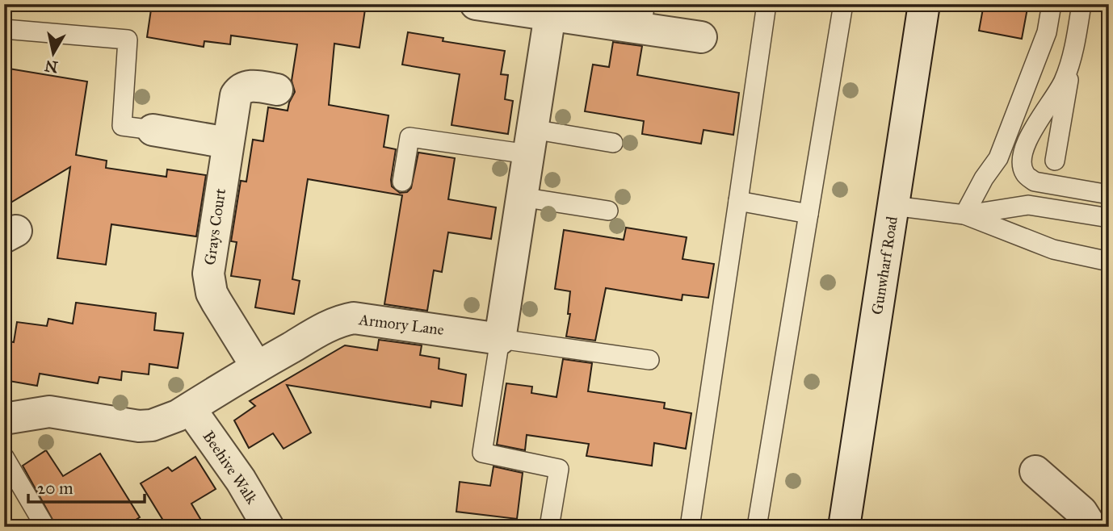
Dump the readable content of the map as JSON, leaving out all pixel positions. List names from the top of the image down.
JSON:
{
  "streets": {
    "street": [
      "Grays Court",
      "Gunwharf Road",
      "Armory Lane",
      "Beehive Walk"
    ]
  },
  "crossings": [
    ["Grays Court", "Armory Lane"],
    ["Armory Lane", "Beehive Walk"]
  ],
  "scale_bar": "20 m",
  "north": "bottom"
}
